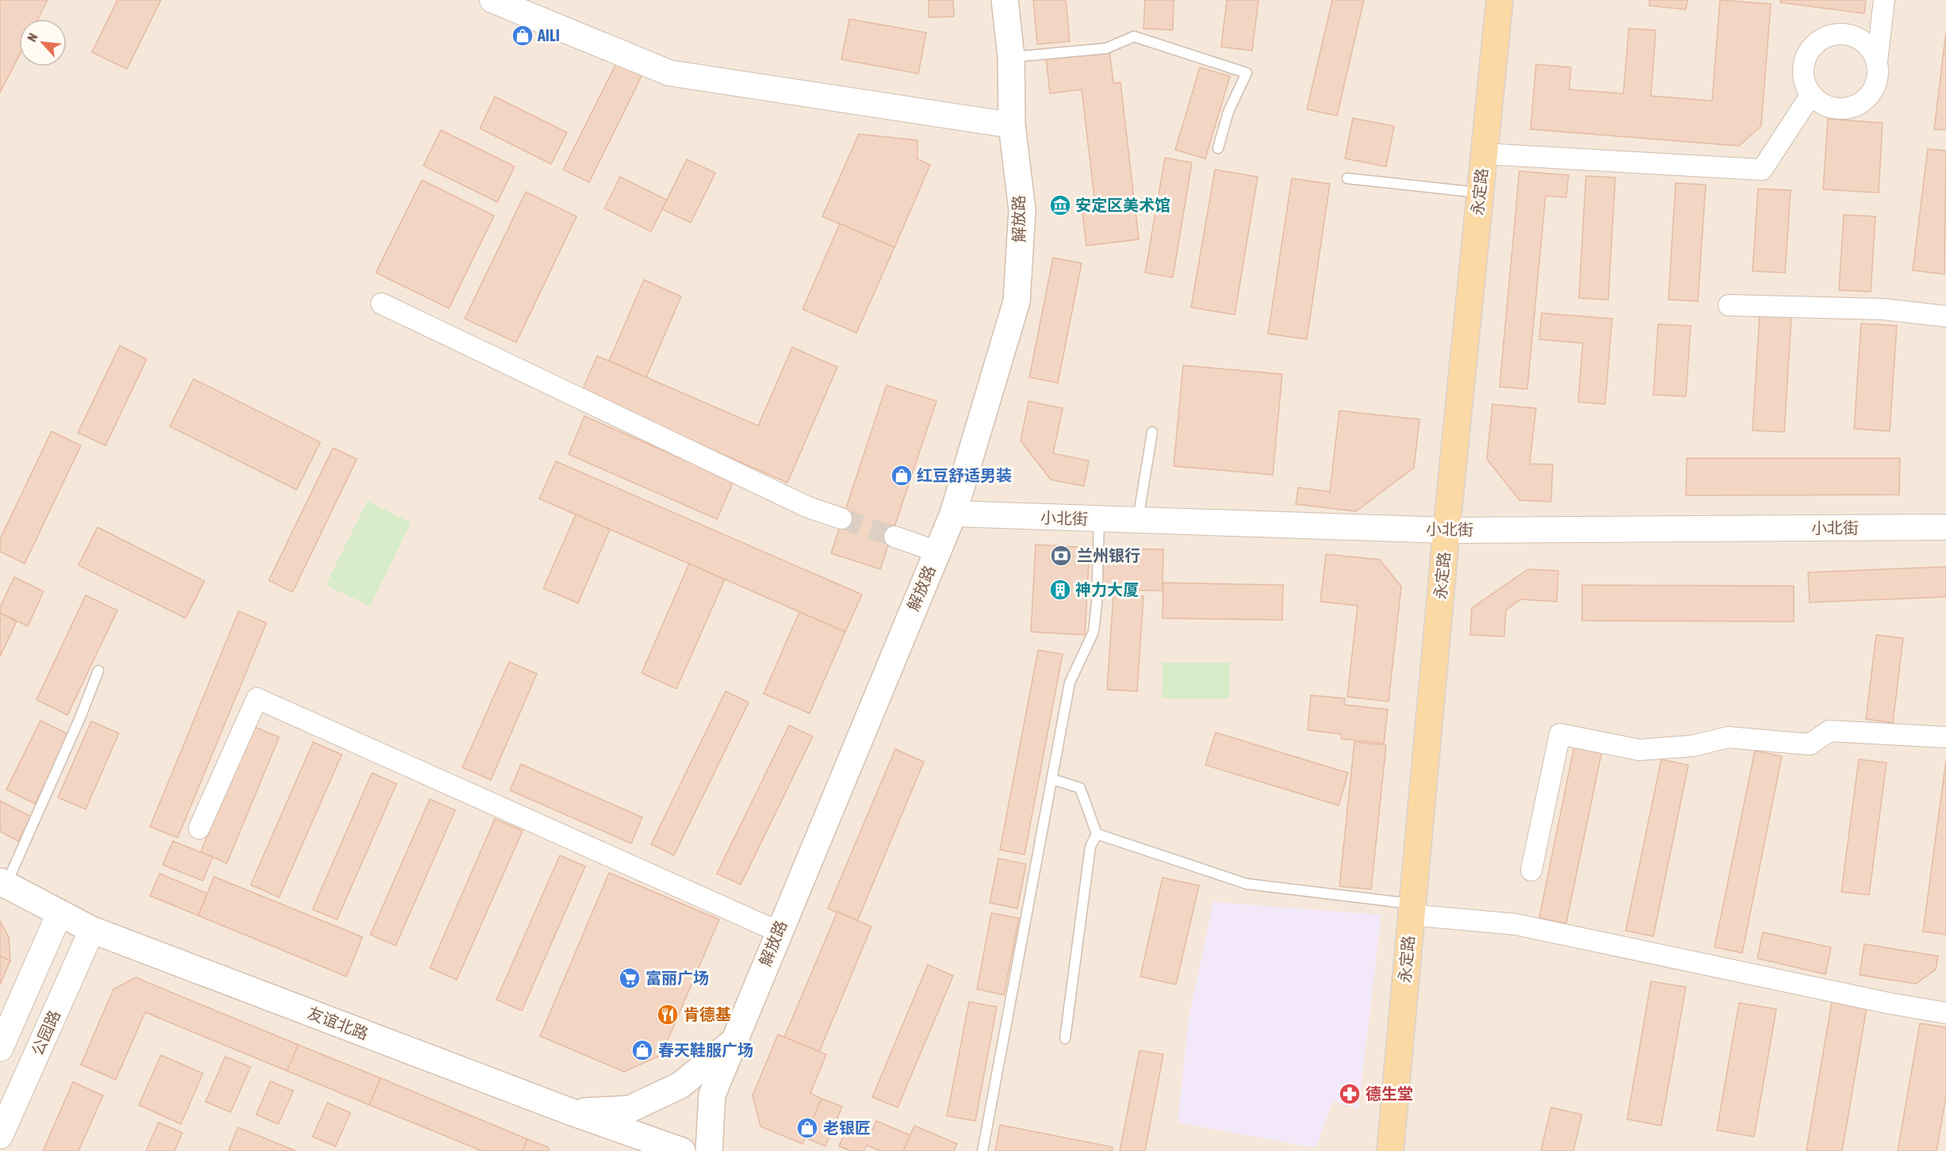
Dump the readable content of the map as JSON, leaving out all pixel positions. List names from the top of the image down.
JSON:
{
  "streets": {
    "main road": ["永定路", "解放路", "友谊北路"],
    "street": ["小北街", "公园路"]
  },
  "crossings": [
    ["永定路", "小北街"],
    ["解放路", "小北街"],
    ["友谊北路", "公园路"]
  ],
  "places": {
    "shop": [
      "AILI",
      "红豆舒适男装",
      "春天鞋服广场",
      "老银匠"
    ],
    "museum": ["安定区美术馆"],
    "bank": ["兰州银行"],
    "building": ["神力大厦"],
    "supermarket": ["富丽广场"],
    "restaurant": ["肯德基"],
    "pharmacy": ["德生堂"]
  },
  "north": "top left"
}
